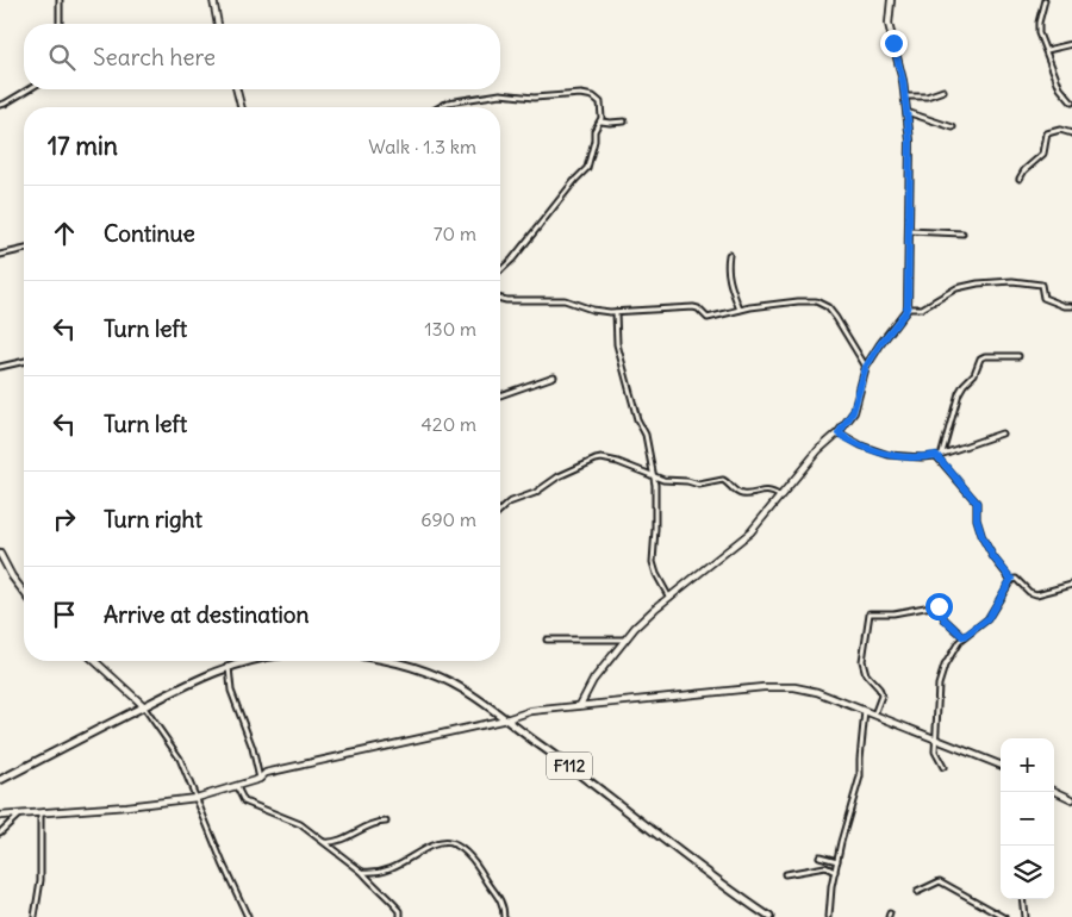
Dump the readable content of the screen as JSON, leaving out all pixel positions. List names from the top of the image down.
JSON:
{
  "streets": {
    "main road": ["F112"]
  },
  "page": {
    "search": "Search here",
    "heading": ["17 min", "Walk · 1.3 km"],
    "list": [
      ["Continue", "70 m"],
      ["Turn left", "130 m"],
      ["Turn left", "420 m"],
      ["Turn right", "690 m"],
      "Arrive at destination"
    ],
    "map_buttons": ["+", "−"]
  }
}
